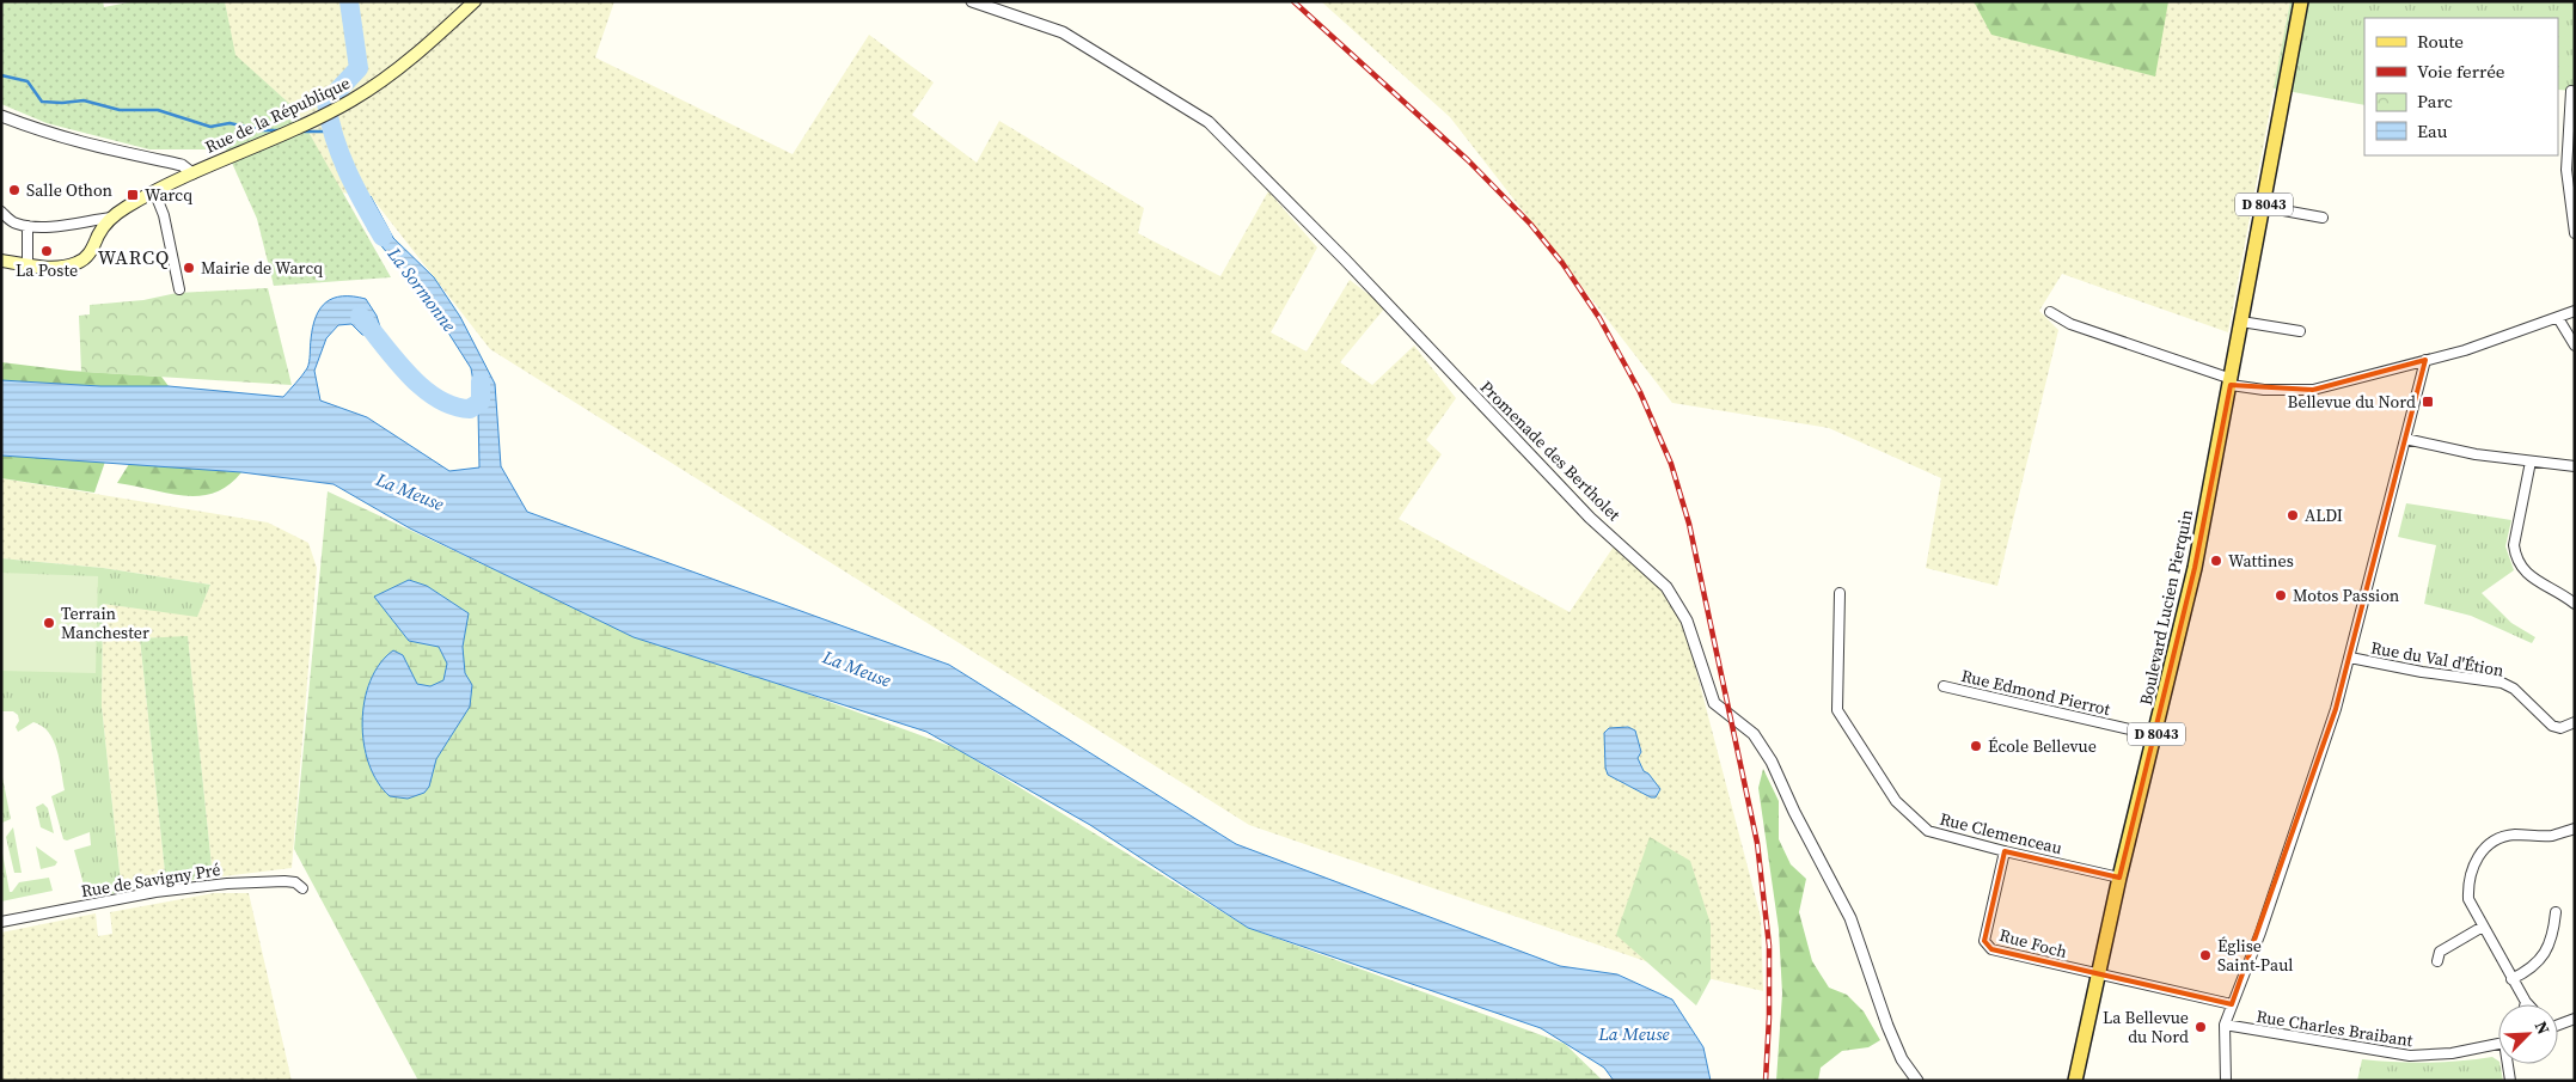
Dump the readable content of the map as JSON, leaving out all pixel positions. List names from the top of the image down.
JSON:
{
  "streets": {
    "main road": ["Rue de la République", "D 8043", "Boulevard Lucien Pierquin"],
    "street": [
      "Promenade des Bertholet",
      "Rue du Val d'Étion",
      "Rue Edmond Pierrot",
      "Rue Clemenceau",
      "Rue de Savigny Pré",
      "Rue Foch",
      "Rue Charles Braibant"
    ]
  },
  "crossings": [
    ["D 8043", "Boulevard Lucien Pierquin"],
    ["Boulevard Lucien Pierquin", "Rue Edmond Pierrot"],
    ["Boulevard Lucien Pierquin", "Rue Clemenceau"],
    ["Boulevard Lucien Pierquin", "Rue Foch"],
    ["Rue Clemenceau", "Rue Foch"]
  ],
  "districts": ["WARCQ"],
  "water": ["La Sormonne", "La Meuse"],
  "places": {
    "other": [
      "Salle Othon",
      "La Poste",
      "Mairie de Warcq",
      "ALDI",
      "Wattines",
      "Motos Passion",
      "Terrain Manchester",
      "École Bellevue",
      "Église Saint-Paul",
      "La Bellevue du Nord"
    ],
    "transit": ["Warcq", "Bellevue du Nord"]
  },
  "legend": [
    "Route",
    "Voie ferrée",
    "Parc",
    "Eau"
  ],
  "north": "top right"
}
